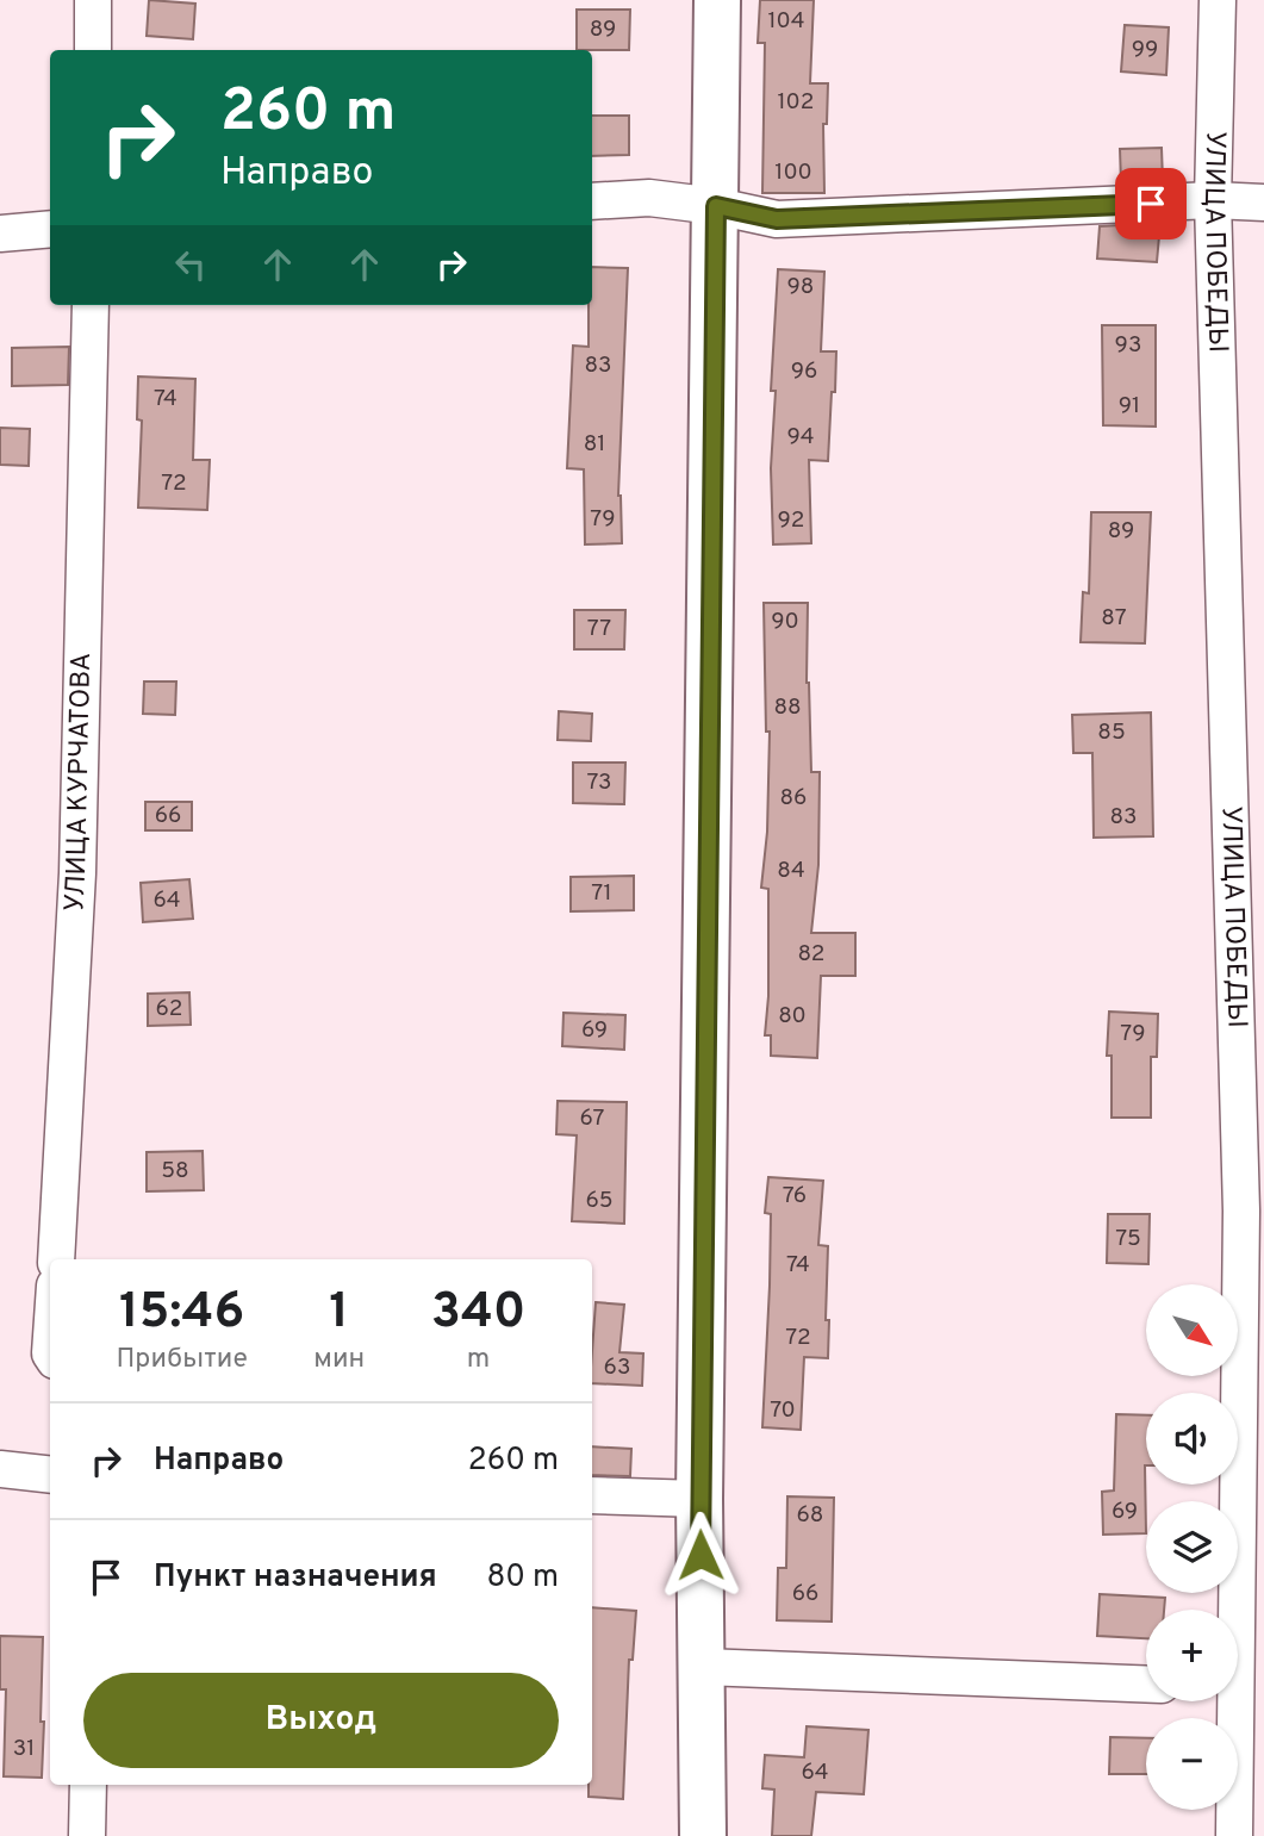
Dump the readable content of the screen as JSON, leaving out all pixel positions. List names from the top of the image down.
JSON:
{
  "streets": {
    "street": ["УЛИЦА ПОБЕДЫ", "УЛИЦА КУРЧАТОВА"]
  },
  "house_numbers": [
    "104",
    "89",
    "99",
    "102",
    "100",
    "98",
    "93",
    "83",
    "96",
    "74",
    "91",
    "94",
    "81",
    "72",
    "79",
    "92",
    "89",
    "87",
    "90",
    "77",
    "88",
    "85",
    "73",
    "86",
    "66",
    "83",
    "84",
    "71",
    "64",
    "82",
    "62",
    "80",
    "69",
    "79",
    "67",
    "58",
    "76",
    "65",
    "75",
    "74",
    "72",
    "63",
    "70",
    "69",
    "68",
    "66",
    "31",
    "64"
  ],
  "north": "bottom right",
  "page": {
    "turn": ["260 m", "Направо"],
    "eta": [
      "15:46",
      "Прибытие",
      "1",
      "мин",
      "340",
      "m"
    ],
    "map_buttons": ["+", "−"],
    "list": [
      {
        "name": "Направо",
        "value": "260 m"
      },
      {
        "name": "Пункт назначения",
        "value": "80 m"
      }
    ],
    "buttons": "Выход"
  }
}
